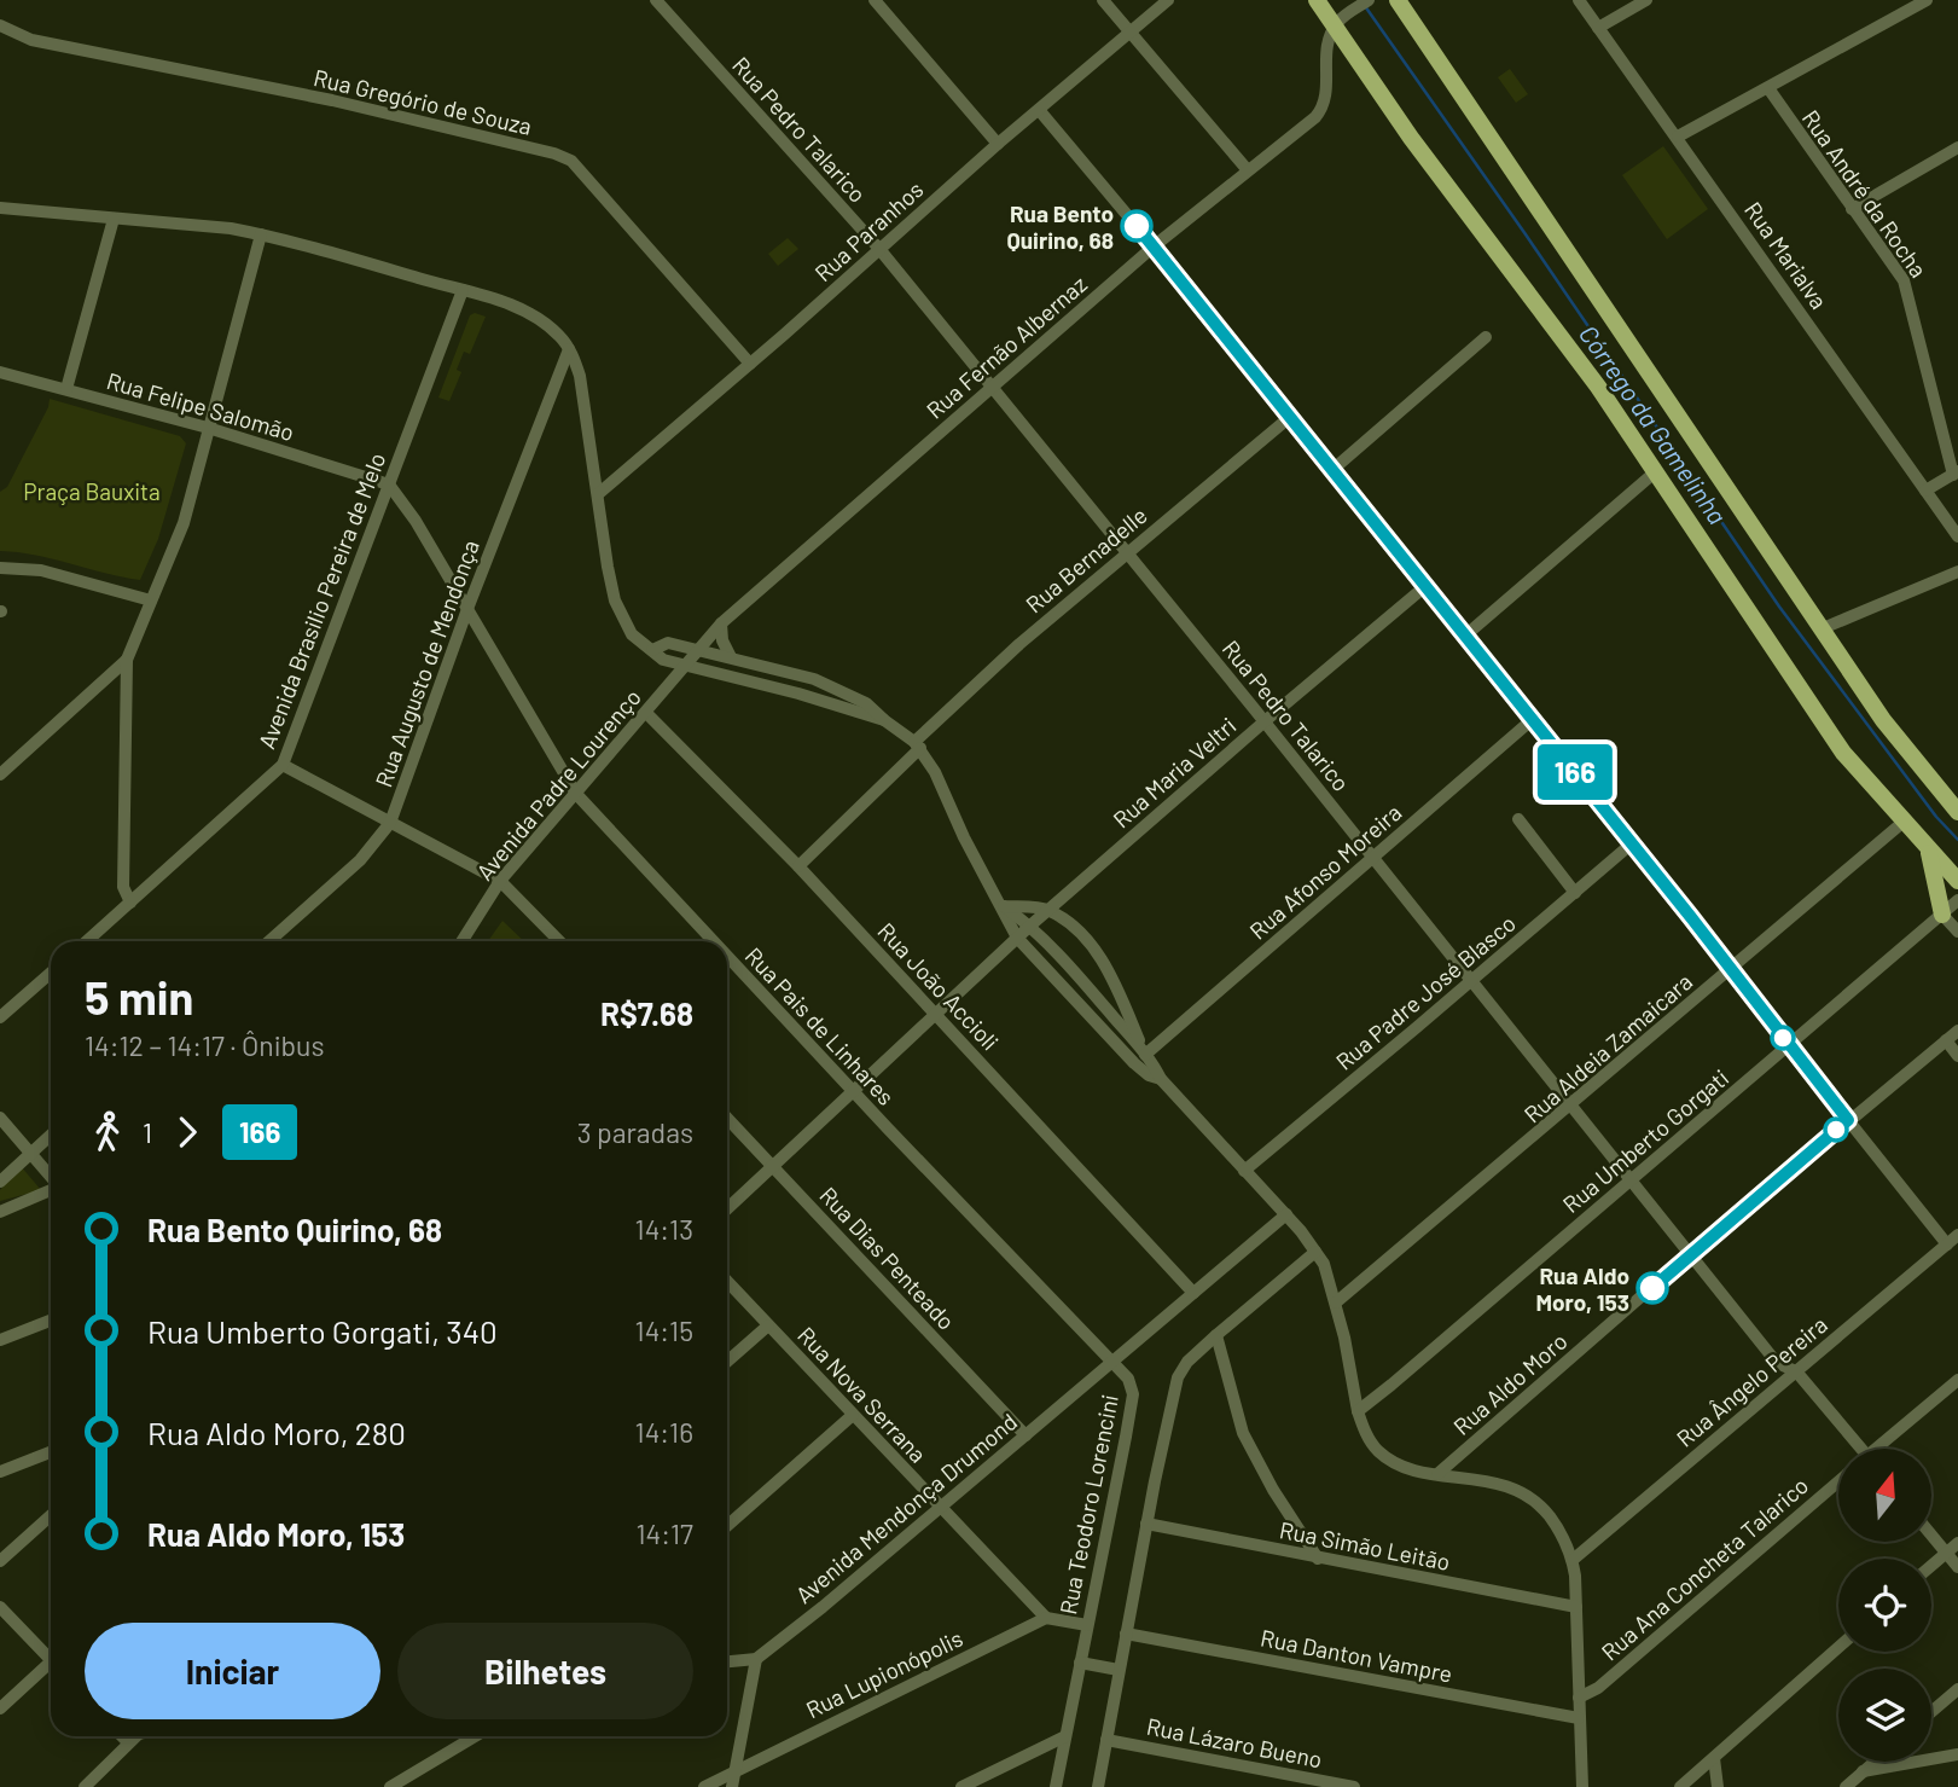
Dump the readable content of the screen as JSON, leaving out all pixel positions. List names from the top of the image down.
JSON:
{
  "streets": {
    "street": [
      "Rua Gregório de Souza",
      "Rua Pedro Talarico",
      "Rua André da Rocha",
      "Rua Paranhos",
      "Rua Marialva",
      "Rua Fernão Albernaz",
      "Rua Felipe Salomão",
      "Rua Bernadelle",
      "Avenida Brasilio Pereira de Melo",
      "Rua Augusto de Mendonça",
      "Rua Maria Veltri",
      "Avenida Padre Lourenço",
      "Rua Afonso Moreira",
      "Rua João Accioli",
      "Rua Padre José Blasco",
      "Rua Pais de Linhares",
      "Rua Aldeia Zamaicara",
      "Rua Umberto Gorgati",
      "Rua Dias Penteado",
      "Rua Ângelo Pereira",
      "Rua Aldo Moro",
      "Rua Nova Serrana",
      "Rua Teodoro Lorencini",
      "Avenida Mendonça Drumond",
      "Rua Simão Leitão",
      "Rua Ana Concheta Talarico",
      "Rua Danton Vampre",
      "Rua Lupionópolis",
      "Rua Lázaro Bueno"
    ]
  },
  "crossings": [
    ["Rua Gregório de Souza", "Rua Paranhos"],
    ["Rua Pedro Talarico", "Rua Paranhos"],
    ["Rua Pedro Talarico", "Rua Fernão Albernaz"],
    ["Rua Pedro Talarico", "Rua Bernadelle"],
    ["Rua Pedro Talarico", "Rua Maria Veltri"],
    ["Rua Pedro Talarico", "Rua Afonso Moreira"],
    ["Rua Pedro Talarico", "Rua Padre José Blasco"],
    ["Rua Pedro Talarico", "Rua Aldeia Zamaicara"],
    ["Rua Pedro Talarico", "Rua Umberto Gorgati"],
    ["Rua Pedro Talarico", "Rua Ângelo Pereira"],
    ["Rua Pedro Talarico", "Rua Aldo Moro"],
    ["Rua Fernão Albernaz", "Avenida Padre Lourenço"],
    ["Rua Felipe Salomão", "Avenida Brasilio Pereira de Melo"],
    ["Rua Felipe Salomão", "Rua Pais de Linhares"],
    ["Rua Bernadelle", "Rua João Accioli"],
    ["Avenida Brasilio Pereira de Melo", "Rua Pais de Linhares"],
    ["Rua Augusto de Mendonça", "Rua Pais de Linhares"],
    ["Rua Maria Veltri", "Rua João Accioli"],
    ["Rua Maria Veltri", "Rua Pais de Linhares"],
    ["Rua Maria Veltri", "Rua Dias Penteado"],
    ["Avenida Padre Lourenço", "Rua João Accioli"],
    ["Avenida Padre Lourenço", "Rua Pais de Linhares"],
    ["Rua João Accioli", "Rua Teodoro Lorencini"],
    ["Rua Pais de Linhares", "Rua Teodoro Lorencini"],
    ["Rua Pais de Linhares", "Avenida Mendonça Drumond"],
    ["Rua Dias Penteado", "Avenida Mendonça Drumond"],
    ["Rua Nova Serrana", "Avenida Mendonça Drumond"],
    ["Rua Nova Serrana", "Rua Lupionópolis"],
    ["Rua Teodoro Lorencini", "Avenida Mendonça Drumond"]
  ],
  "water": ["Córrego da Gamelinha"],
  "parks": ["Praça Bauxita"],
  "places": ["Rua Bento Quirino, 68", "Rua Aldo Moro, 153"],
  "lines": ["bus line 166"],
  "north": "top",
  "page": {
    "on_map": "166",
    "heading": ["5 min", "14:12 – 14:17 · Ônibus", "R$7.68"],
    "legs": ["1", "166", "3 paradas"],
    "list": [
      {
        "name": "Rua Bento Quirino, 68",
        "value": "14:13"
      },
      {
        "name": "Rua Umberto Gorgati, 340",
        "value": "14:15"
      },
      {
        "name": "Rua Aldo Moro, 280",
        "value": "14:16"
      },
      {
        "name": "Rua Aldo Moro, 153",
        "value": "14:17"
      }
    ],
    "buttons": ["Iniciar", "Bilhetes"]
  }
}
